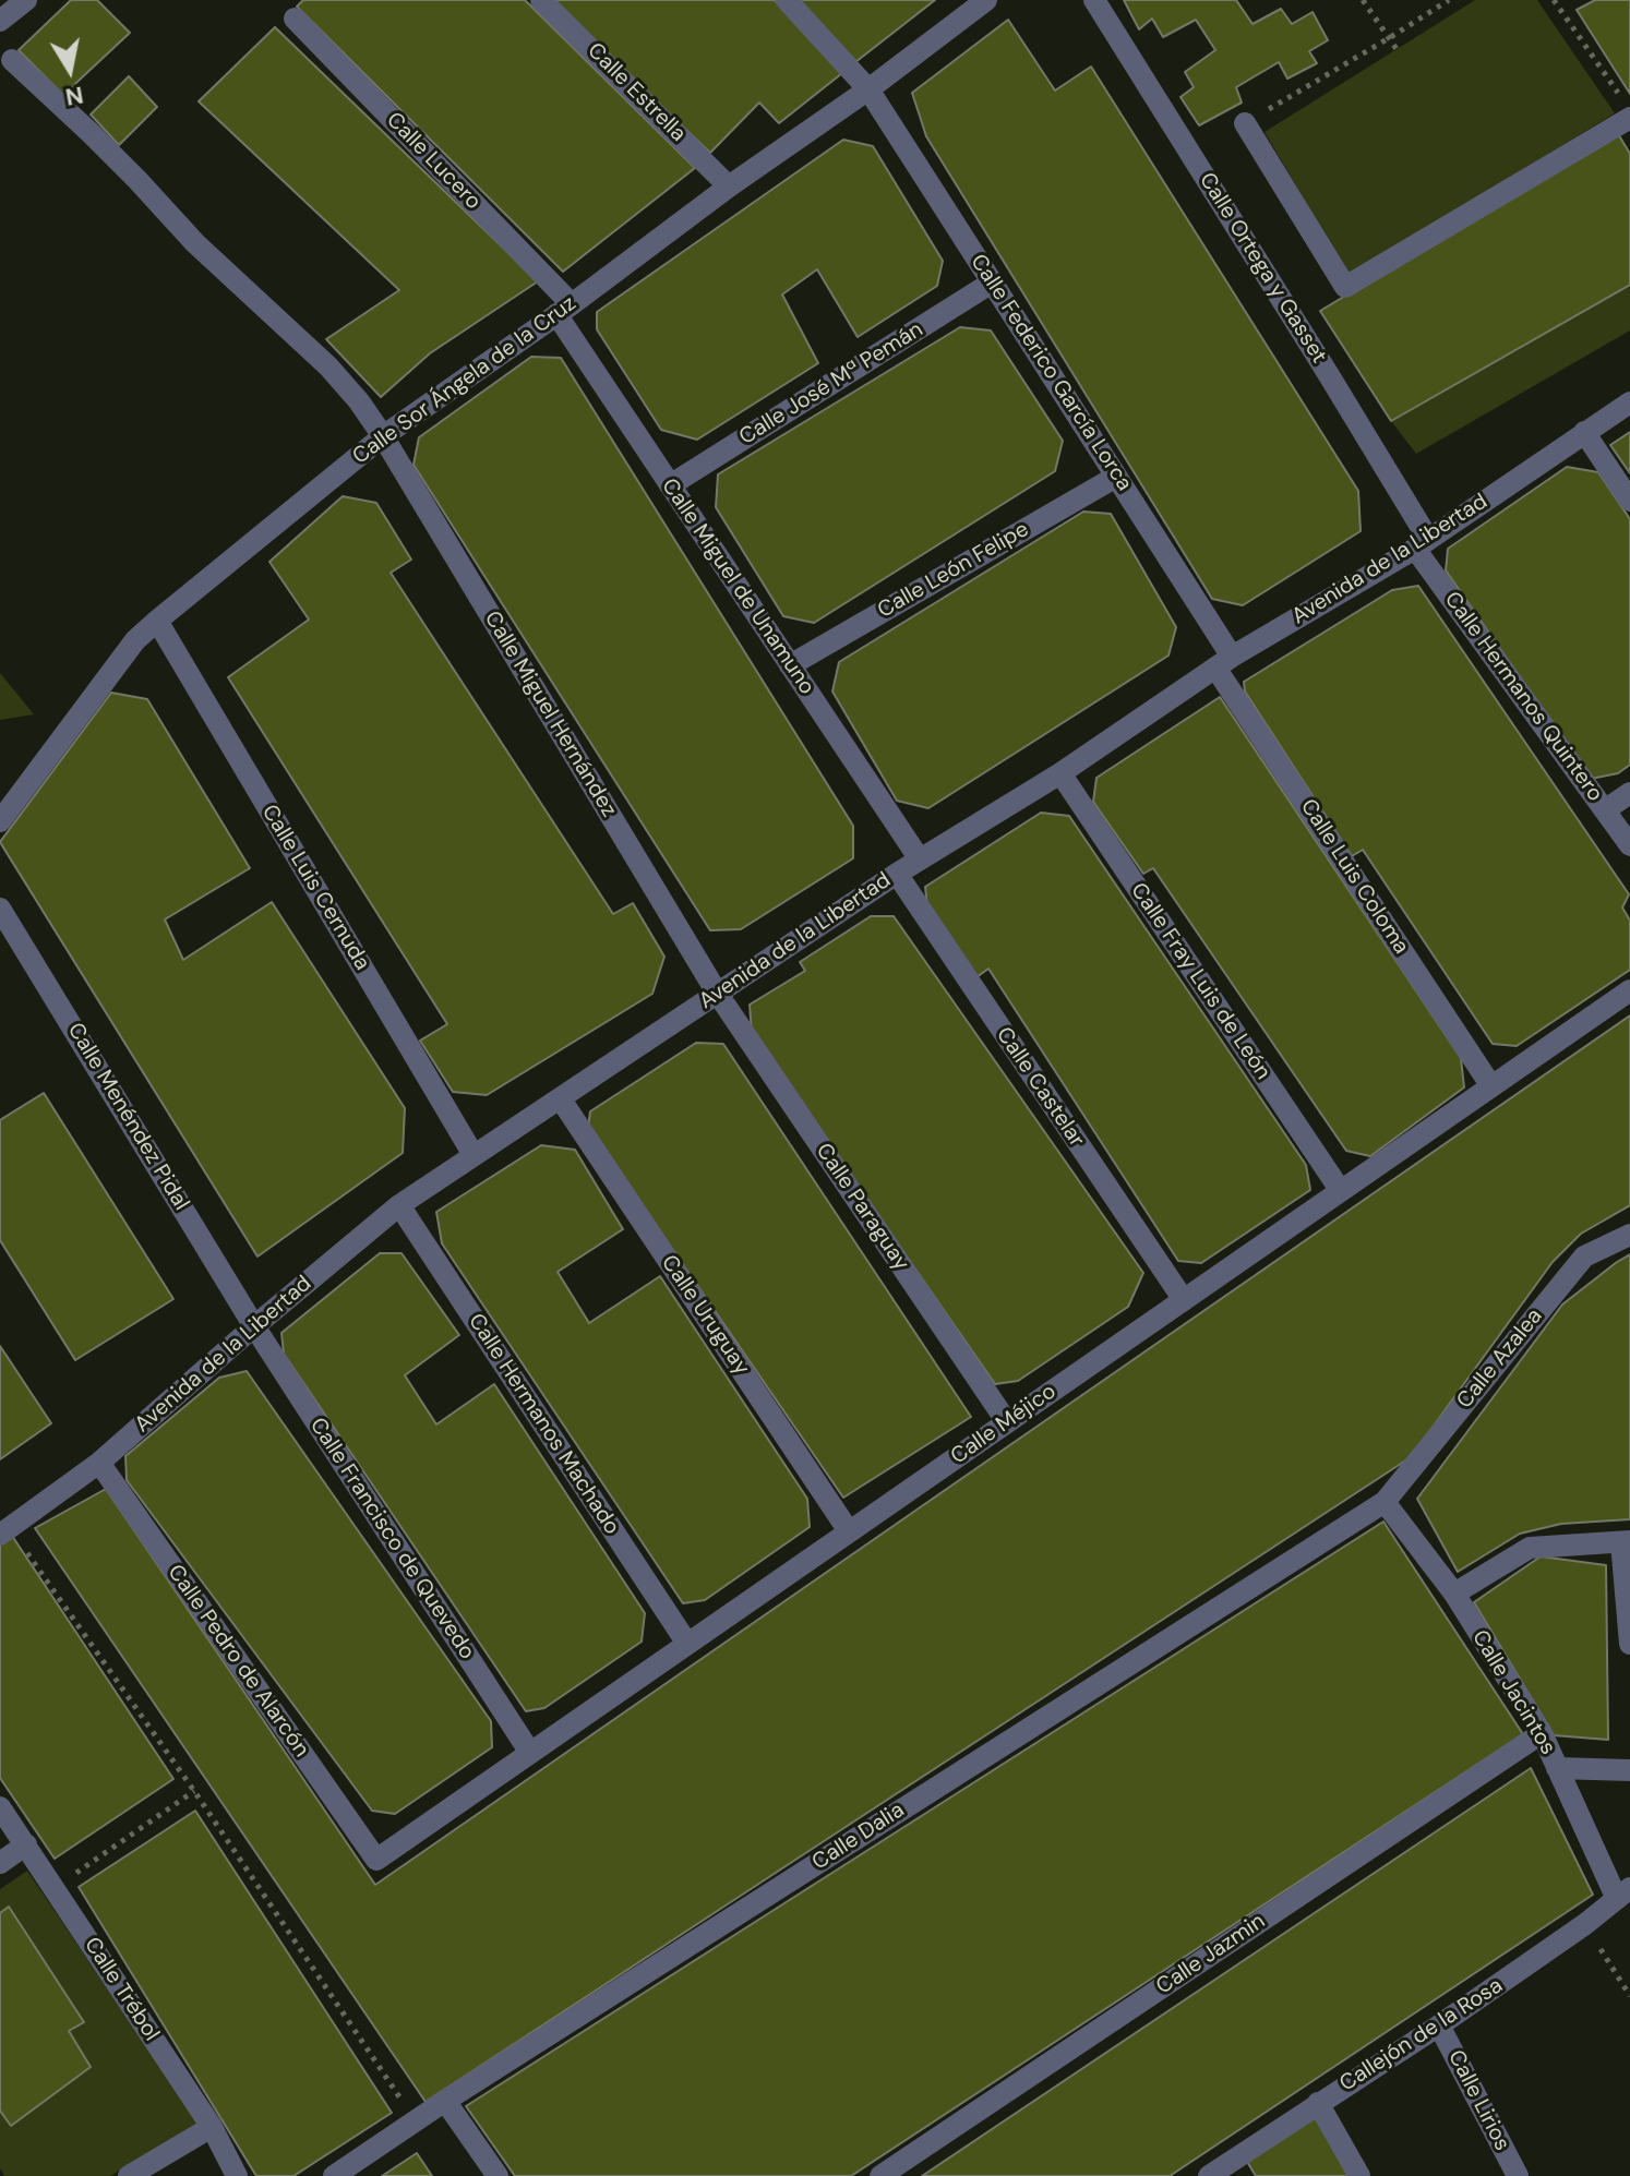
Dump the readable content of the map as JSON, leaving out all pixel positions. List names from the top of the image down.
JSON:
{
  "streets": {
    "street": [
      "Calle Estrella",
      "Calle Lucero",
      "Calle Ortega y Gasset",
      "Calle Federico García Lorca",
      "Calle Sor Ángela de la Cruz",
      "Calle José Mª Pemán",
      "Avenida de la Libertad",
      "Calle León Felipe",
      "Calle Miguel de Unamuno",
      "Calle Hermanos Quintero",
      "Calle Miguel Hernández",
      "Calle Luis Coloma",
      "Calle Luis Cernuda",
      "Calle Fray Luis de León",
      "Calle Castelar",
      "Calle Menéndez Pidal",
      "Calle Paraguay",
      "Calle Uruguay",
      "Calle Azalea",
      "Calle Hermanos Machado",
      "Calle Méjico",
      "Calle Francisco de Quevedo",
      "Calle Pedro de Alarcón",
      "Calle Jacintos",
      "Calle Dalia",
      "Calle Jazmin",
      "Calle Trébol",
      "Callejón de la Rosa",
      "Calle Lirios"
    ]
  },
  "crossings": [
    ["Calle Estrella", "Calle Sor Ángela de la Cruz"],
    ["Calle Lucero", "Calle Sor Ángela de la Cruz"],
    ["Calle Lucero", "Calle Miguel de Unamuno"],
    ["Calle Ortega y Gasset", "Avenida de la Libertad"],
    ["Calle Ortega y Gasset", "Calle Hermanos Quintero"],
    ["Calle Federico García Lorca", "Calle Sor Ángela de la Cruz"],
    ["Calle Federico García Lorca", "Calle José Mª Pemán"],
    ["Calle Federico García Lorca", "Avenida de la Libertad"],
    ["Calle Federico García Lorca", "Calle León Felipe"],
    ["Calle Federico García Lorca", "Calle Luis Coloma"],
    ["Calle Sor Ángela de la Cruz", "Calle Miguel de Unamuno"],
    ["Calle Sor Ángela de la Cruz", "Calle Miguel Hernández"],
    ["Calle Sor Ángela de la Cruz", "Calle Luis Cernuda"],
    ["Calle José Mª Pemán", "Calle Miguel de Unamuno"],
    ["Avenida de la Libertad", "Calle Miguel de Unamuno"],
    ["Avenida de la Libertad", "Calle Hermanos Quintero"],
    ["Avenida de la Libertad", "Calle Miguel Hernández"],
    ["Avenida de la Libertad", "Calle Luis Coloma"],
    ["Avenida de la Libertad", "Calle Luis Cernuda"],
    ["Avenida de la Libertad", "Calle Fray Luis de León"],
    ["Avenida de la Libertad", "Calle Castelar"],
    ["Avenida de la Libertad", "Calle Menéndez Pidal"],
    ["Avenida de la Libertad", "Calle Paraguay"],
    ["Avenida de la Libertad", "Calle Uruguay"],
    ["Avenida de la Libertad", "Calle Hermanos Machado"],
    ["Avenida de la Libertad", "Calle Francisco de Quevedo"],
    ["Avenida de la Libertad", "Calle Pedro de Alarcón"],
    ["Calle León Felipe", "Calle Miguel de Unamuno"],
    ["Calle Miguel Hernández", "Calle Paraguay"],
    ["Calle Luis Coloma", "Calle Méjico"],
    ["Calle Fray Luis de León", "Calle Méjico"],
    ["Calle Castelar", "Calle Méjico"],
    ["Calle Menéndez Pidal", "Calle Francisco de Quevedo"],
    ["Calle Paraguay", "Calle Méjico"],
    ["Calle Uruguay", "Calle Méjico"],
    ["Calle Azalea", "Calle Jacintos"],
    ["Calle Azalea", "Calle Dalia"],
    ["Calle Hermanos Machado", "Calle Méjico"],
    ["Calle Méjico", "Calle Francisco de Quevedo"],
    ["Calle Méjico", "Calle Pedro de Alarcón"],
    ["Calle Jacintos", "Calle Dalia"],
    ["Calle Jacintos", "Calle Jazmin"],
    ["Calle Jacintos", "Callejón de la Rosa"],
    ["Callejón de la Rosa", "Calle Lirios"]
  ],
  "north": "bottom"
}
